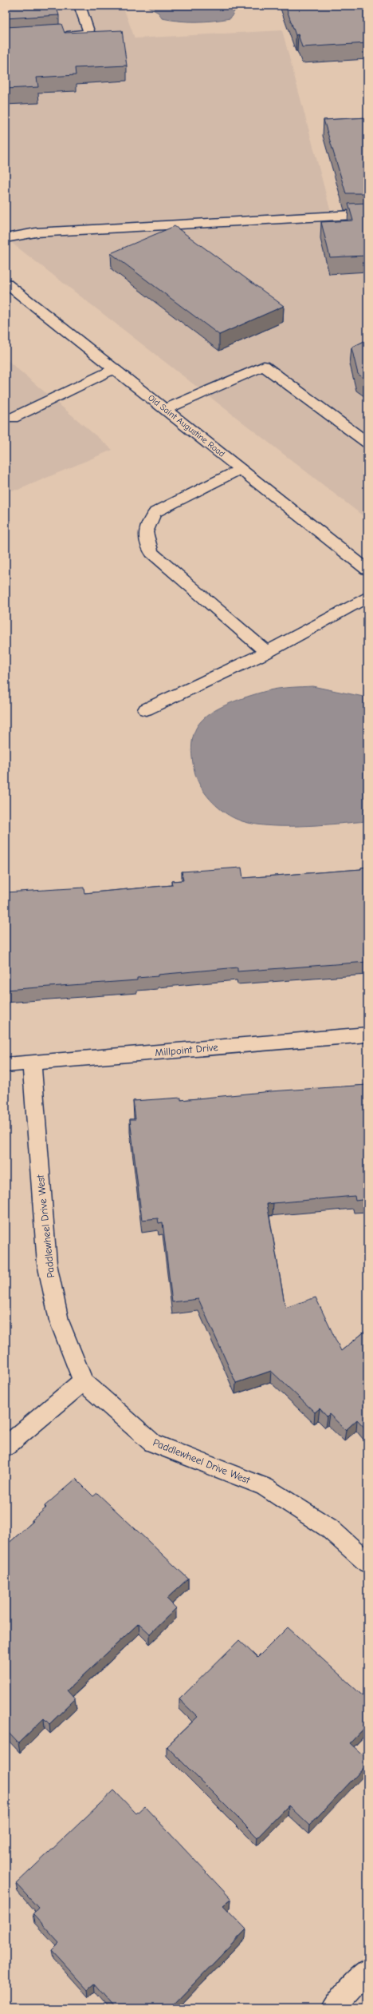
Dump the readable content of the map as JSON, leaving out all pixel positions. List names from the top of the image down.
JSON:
{
  "streets": {
    "street": ["Old Saint Augustine Road", "Millpoint Drive", "Paddlewheel Drive West"]
  },
  "crossings": [
    ["Millpoint Drive", "Paddlewheel Drive West"]
  ]
}
